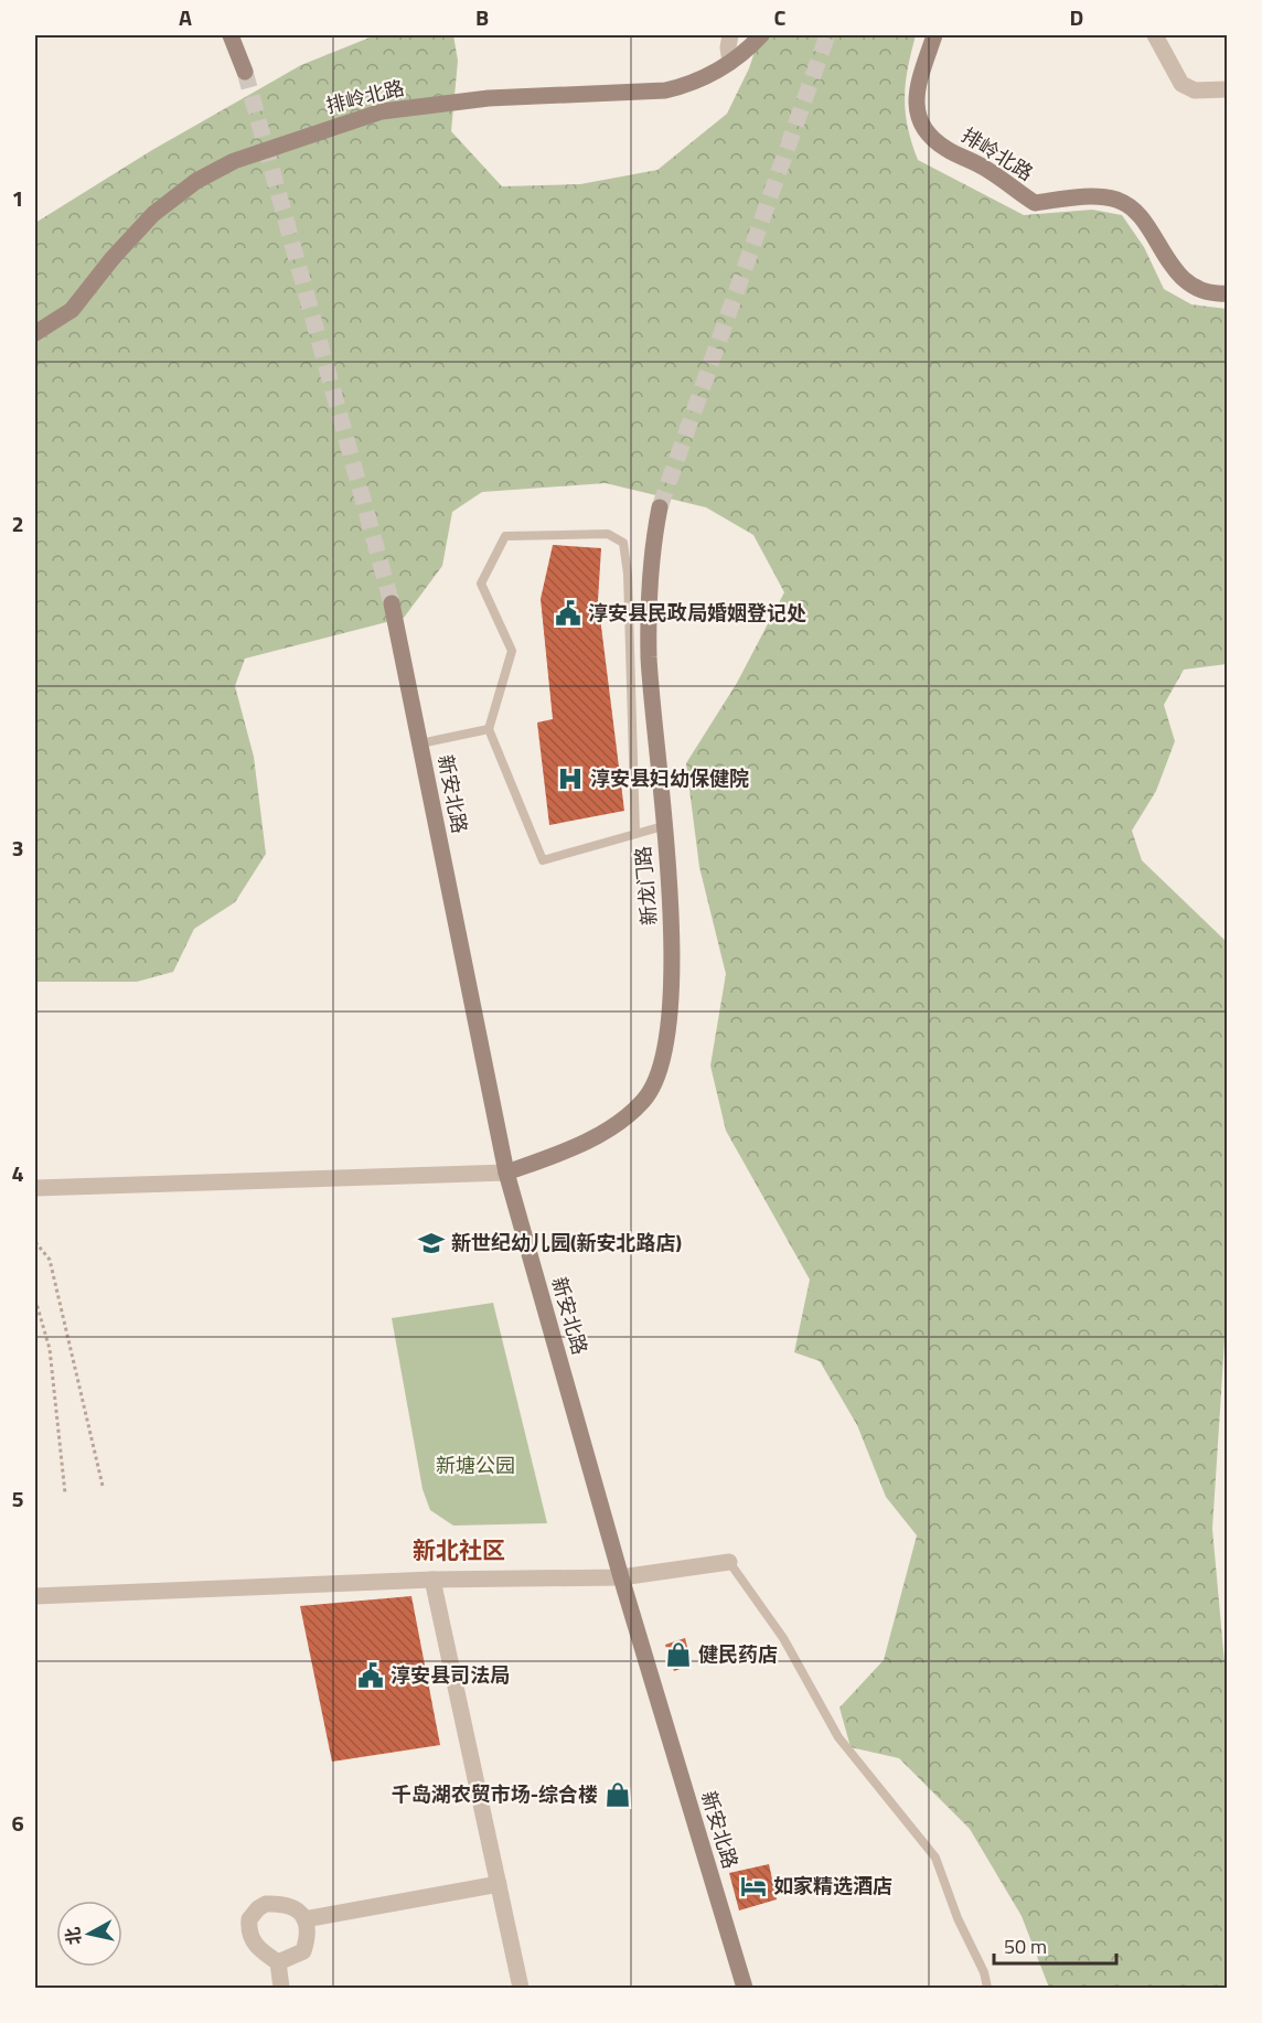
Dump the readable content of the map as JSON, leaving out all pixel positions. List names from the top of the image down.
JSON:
{
  "streets": {
    "main road": ["排岭北路", "新安北路", "新龙门路"]
  },
  "crossings": [
    ["新安北路", "新龙门路"]
  ],
  "districts": ["新北社区"],
  "parks": ["新塘公园"],
  "places": {
    "public building": ["淳安县民政局婚姻登记处", "淳安县司法局"],
    "hospital": ["淳安县妇幼保健院"],
    "school or university": ["新世纪幼儿园(新安北路店)"],
    "shop": ["健民药店", "千岛湖农贸市场-综合楼"],
    "hotel": ["如家精选酒店"]
  },
  "scale_bar": "50 m",
  "north": "left",
  "grid": {
    "columns": [
      "A",
      "B",
      "C",
      "D"
    ],
    "rows": [
      "1",
      "2",
      "3",
      "4",
      "5",
      "6"
    ]
  }
}
